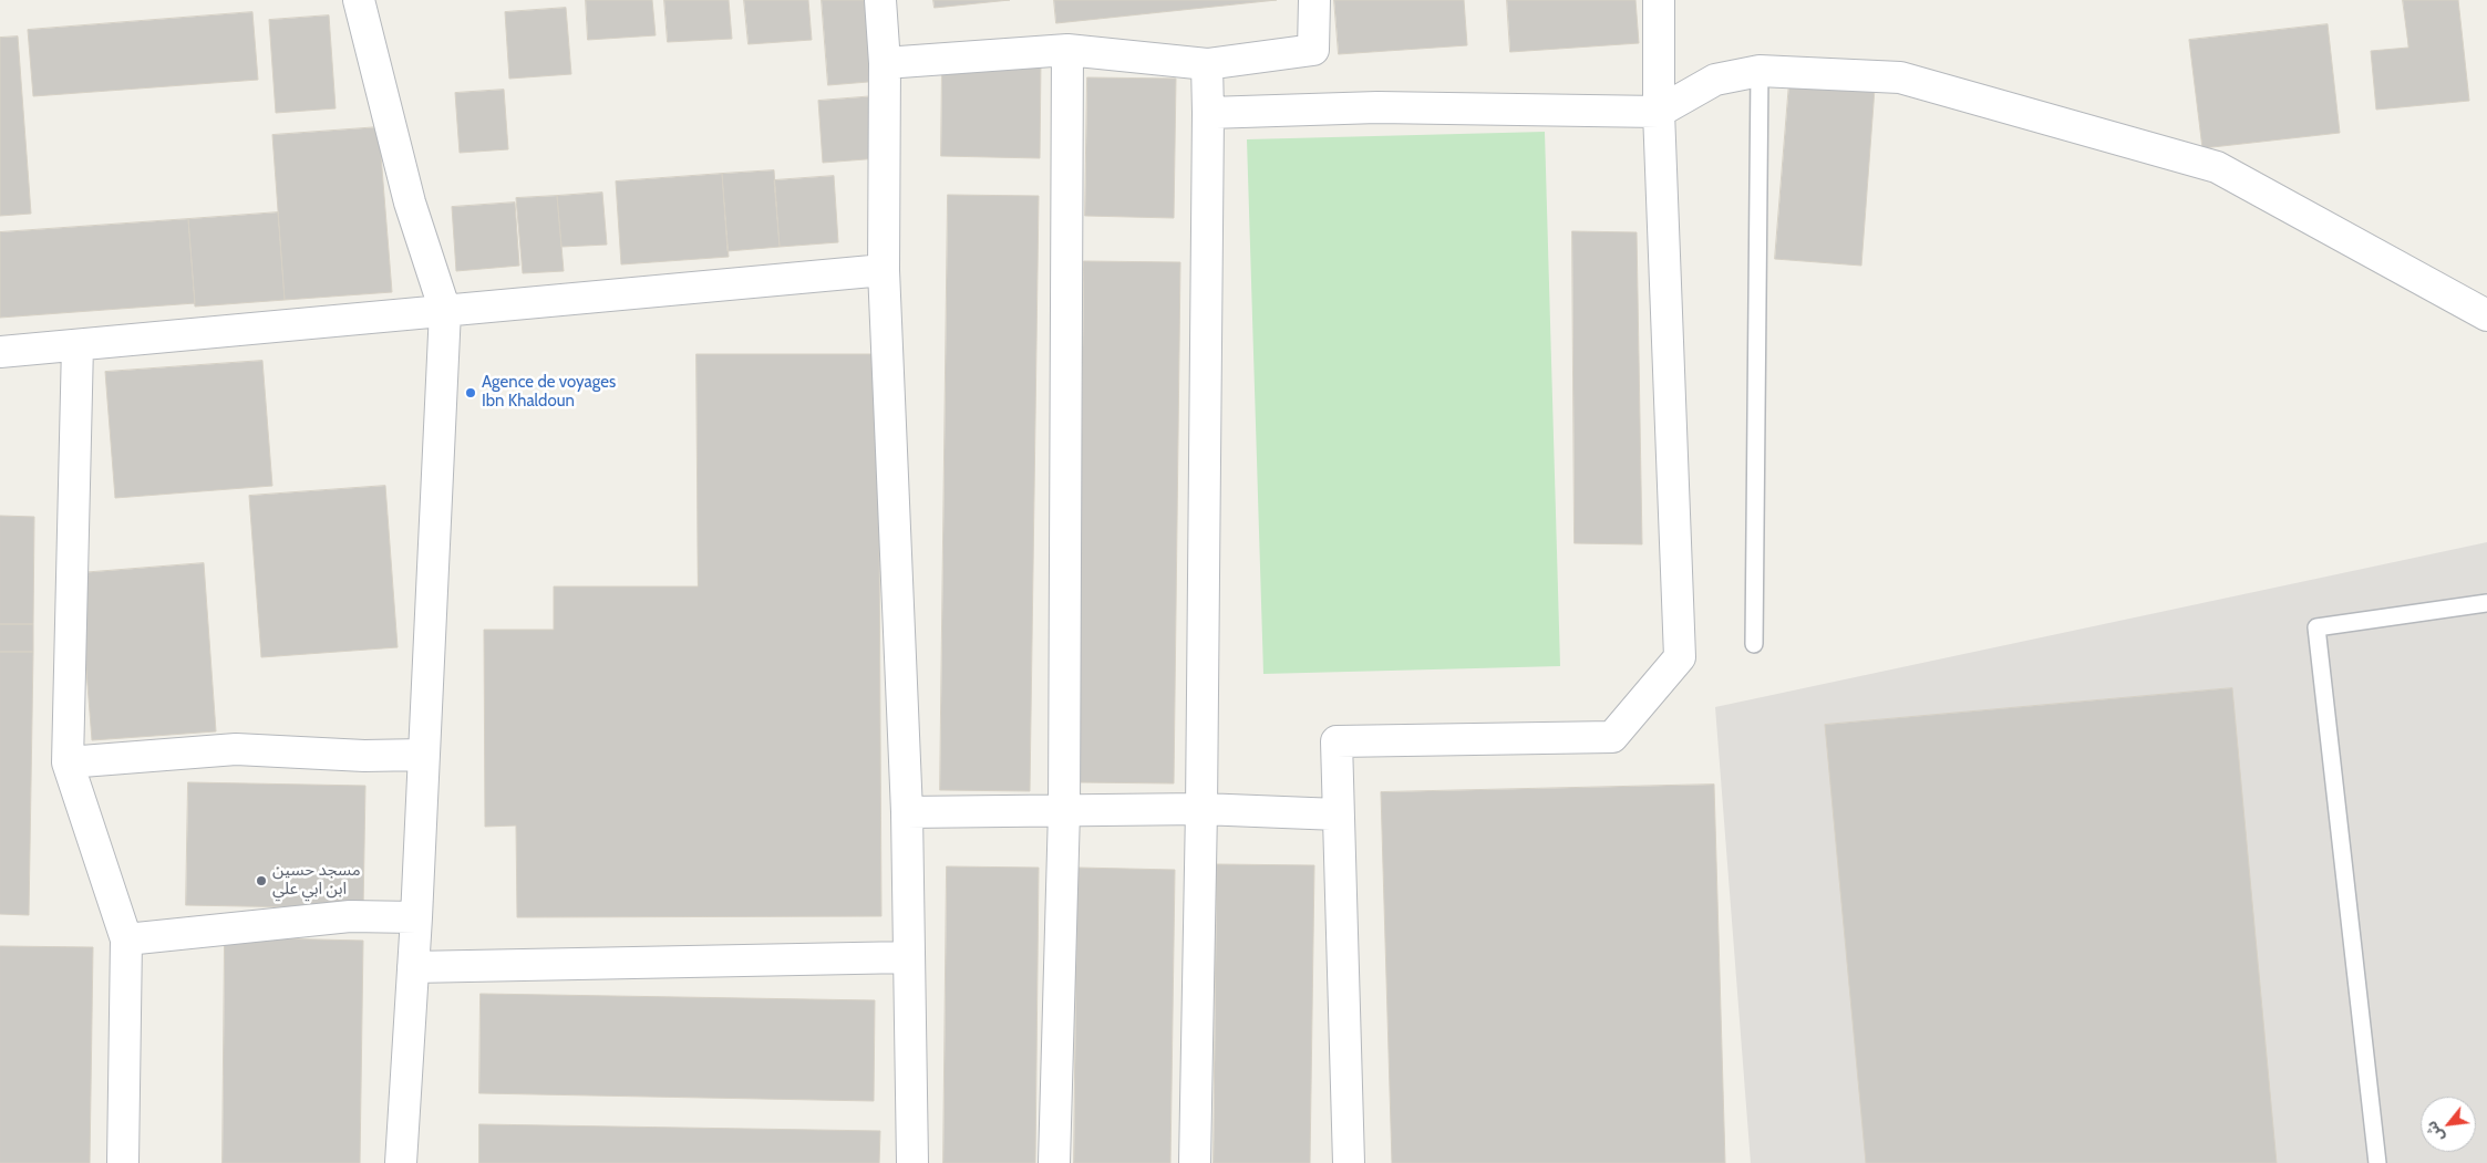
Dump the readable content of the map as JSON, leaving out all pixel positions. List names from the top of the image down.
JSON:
{
  "places": ["Agence de voyages Ibn Khaldoun", "مسجد حسين ابن ابي علي"],
  "north": "bottom left"
}
